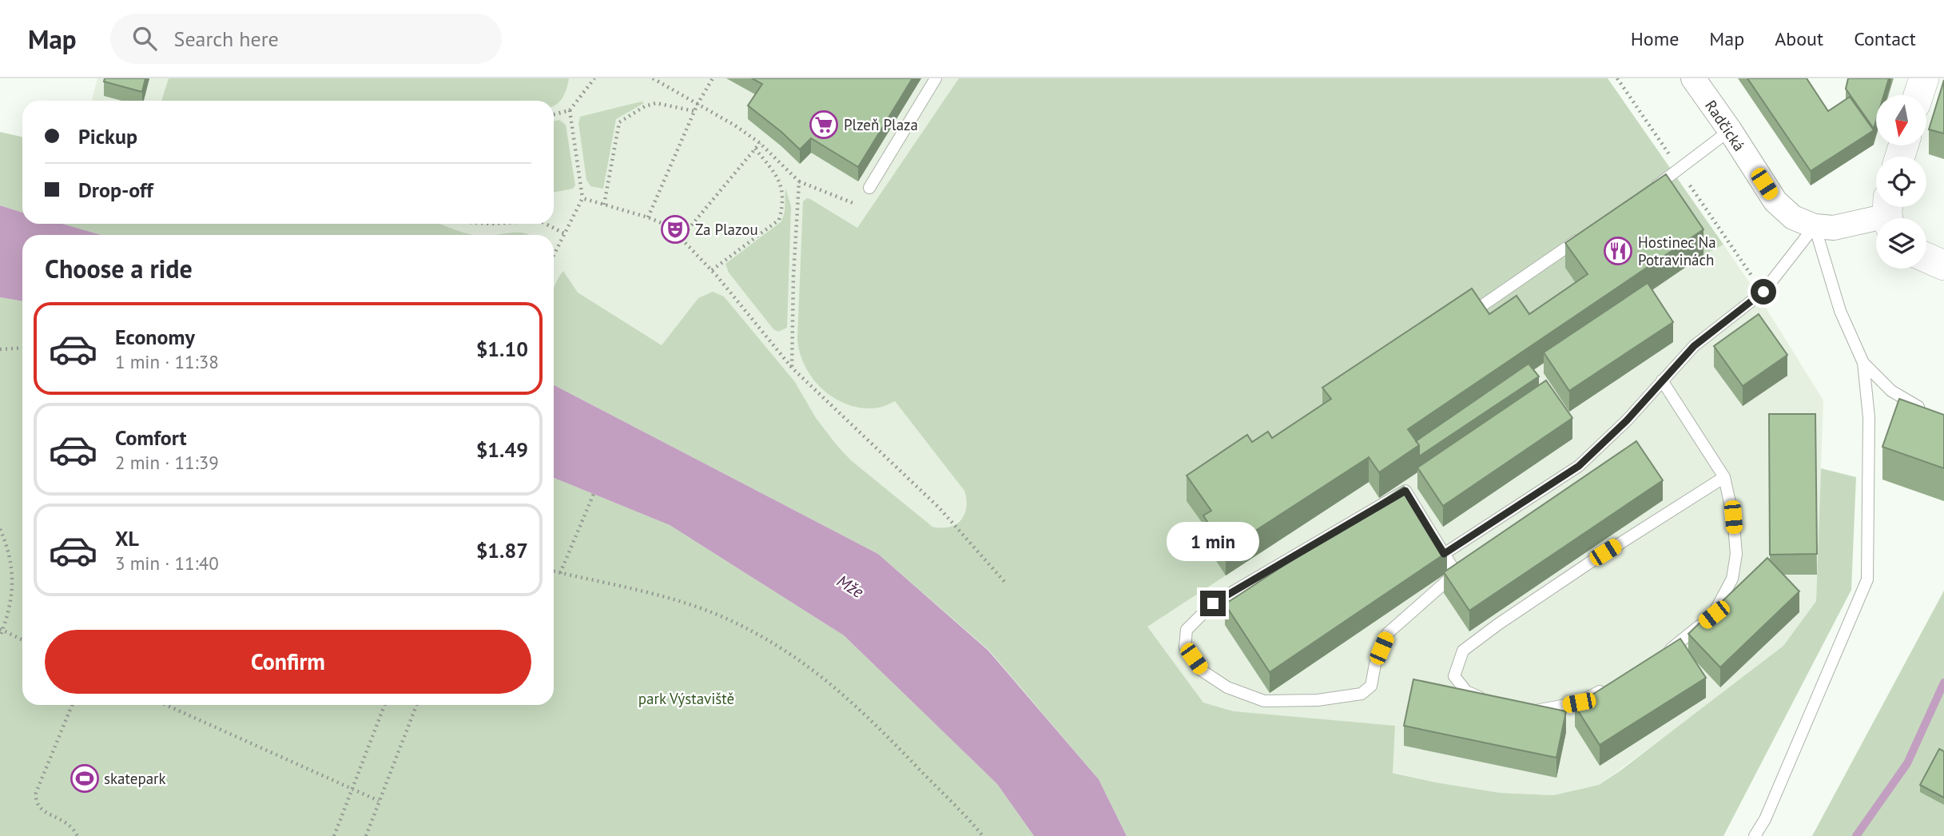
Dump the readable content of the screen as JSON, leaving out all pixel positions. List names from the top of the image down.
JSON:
{
  "streets": {
    "street": ["Radčická"]
  },
  "water": ["Mže"],
  "parks": ["park Výstaviště"],
  "places": {
    "supermarket": ["Plzeň Plaza"],
    "theatre": ["Za Plazou"],
    "restaurant": ["Hostinec Na Potravinách"],
    "sports": ["skatepark"]
  },
  "north": "bottom",
  "page": {
    "header": "Map",
    "search": "Search here",
    "nav": [
      "Home",
      "Map",
      "About",
      "Contact"
    ],
    "banner": ["Pickup", "Drop-off"],
    "heading": "Choose a ride",
    "list": [
      {
        "name": "Economy",
        "note": "1 min · 11:38",
        "value": "$1.10"
      },
      {
        "name": "Comfort",
        "note": "2 min · 11:39",
        "value": "$1.49"
      },
      {
        "name": "XL",
        "note": "3 min · 11:40",
        "value": "$1.87"
      }
    ],
    "bubble": "1 min",
    "buttons": "Confirm"
  }
}
